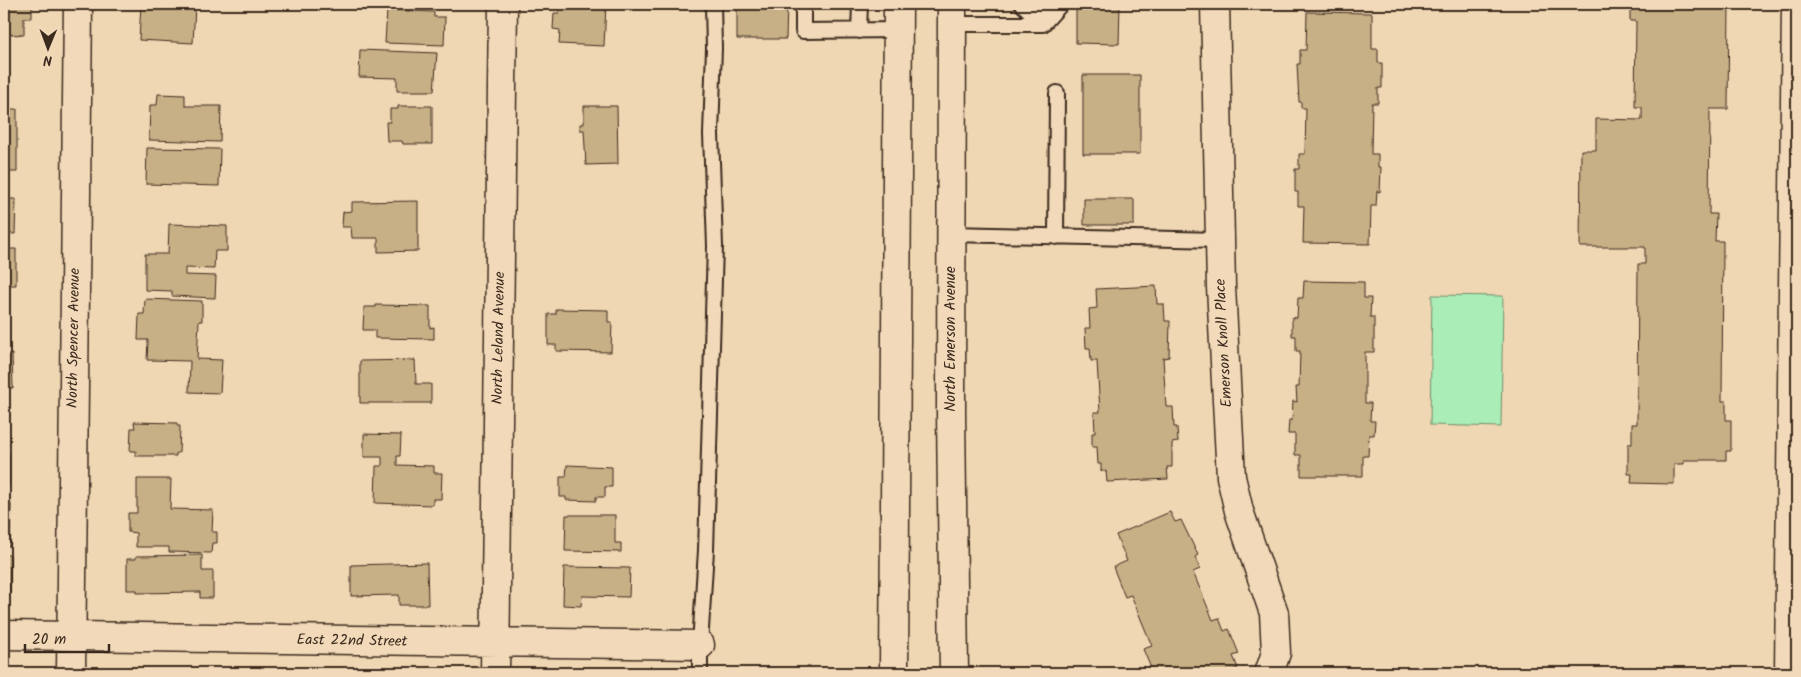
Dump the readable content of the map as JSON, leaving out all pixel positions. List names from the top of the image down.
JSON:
{
  "streets": {
    "street": [
      "North Spencer Avenue",
      "North Leland Avenue",
      "North Emerson Avenue",
      "Emerson Knoll Place",
      "East 22nd Street"
    ]
  },
  "crossings": [
    ["North Spencer Avenue", "East 22nd Street"],
    ["North Leland Avenue", "East 22nd Street"]
  ],
  "scale_bar": "20 m",
  "north": "bottom"
}
